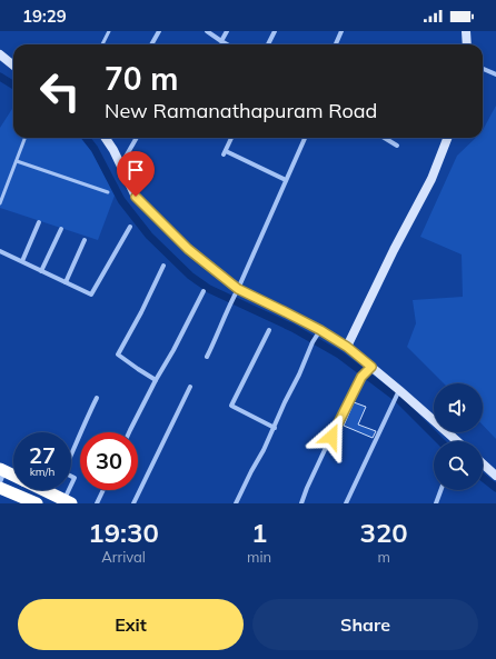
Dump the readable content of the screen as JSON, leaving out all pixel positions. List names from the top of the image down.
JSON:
{
  "page": {
    "status": "19:29",
    "turn": ["70 m", "New Ramanathapuram Road"],
    "speed": "27 km/h",
    "limit": "30",
    "eta": [
      "19:30",
      "Arrival",
      "1",
      "min",
      "320",
      "m"
    ],
    "buttons": ["Exit", "Share"]
  }
}
